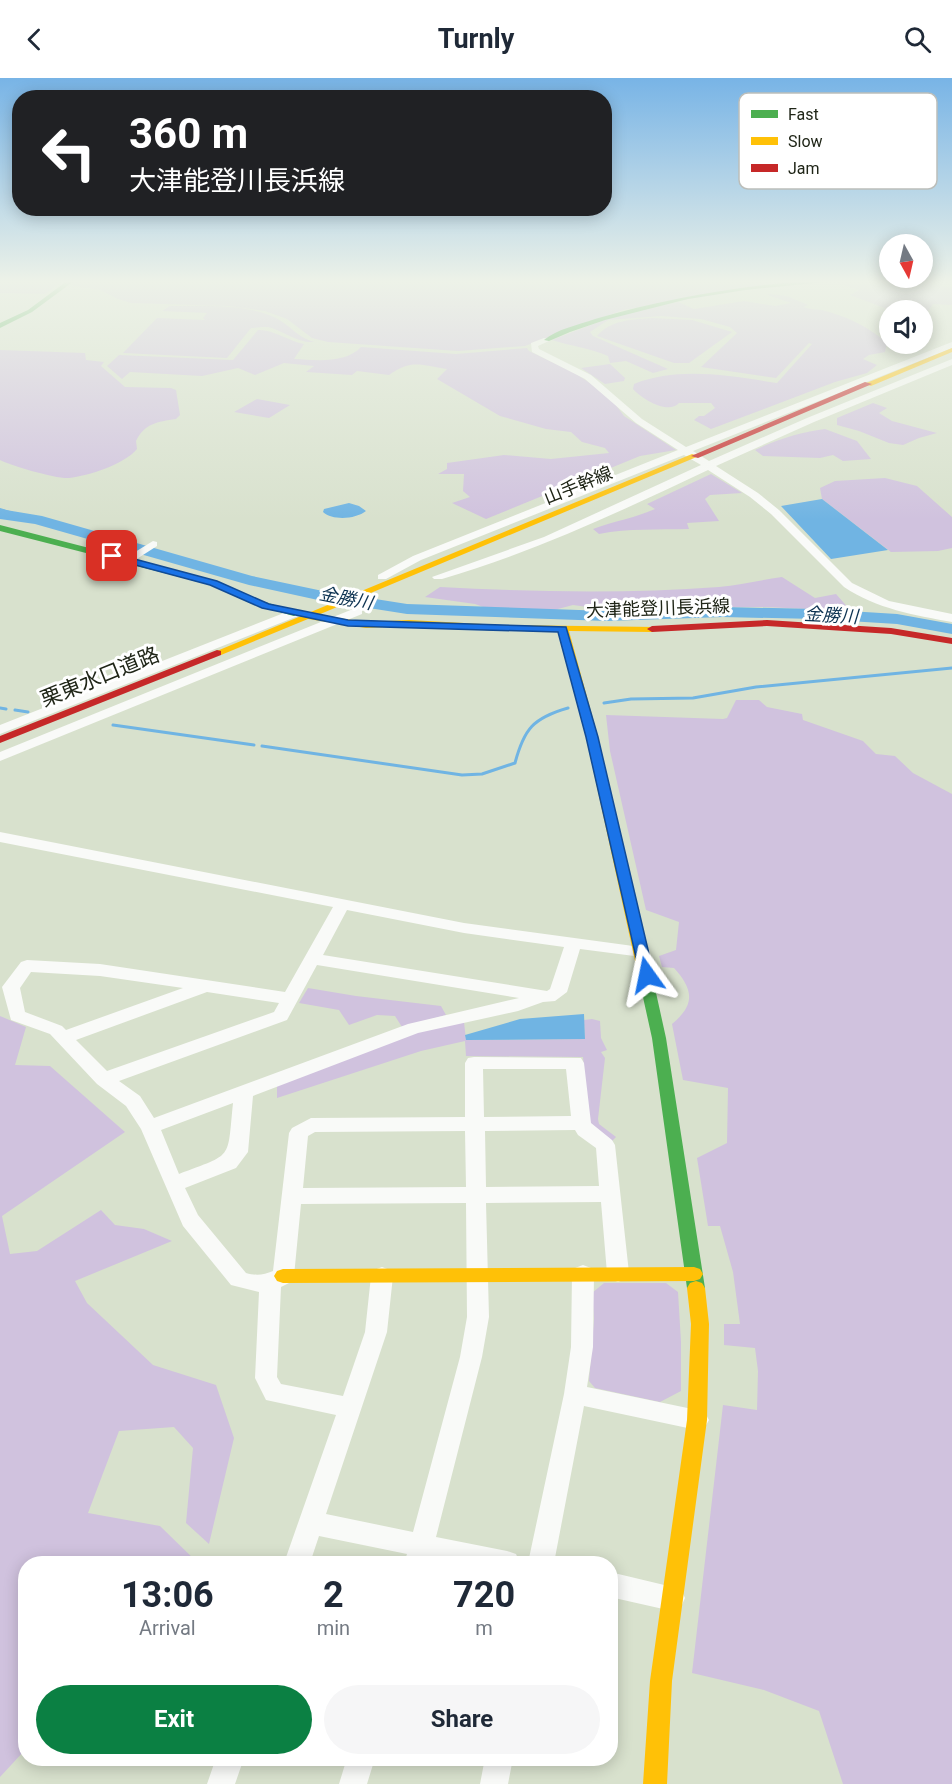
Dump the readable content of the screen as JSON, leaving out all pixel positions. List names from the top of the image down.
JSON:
{
  "streets": {
    "main road": ["山手幹線", "大津能登川長浜線", "栗東水口道路"]
  },
  "crossings": [
    ["山手幹線", "栗東水口道路"]
  ],
  "water": ["金勝川"],
  "legend": ["Fast", "Slow", "Jam"],
  "north": "bottom",
  "page": {
    "header": "Turnly",
    "turn": ["360 m", "大津能登川長浜線"],
    "eta": [
      "13:06",
      "Arrival",
      "2",
      "min",
      "720",
      "m"
    ],
    "buttons": ["Exit", "Share"]
  }
}
